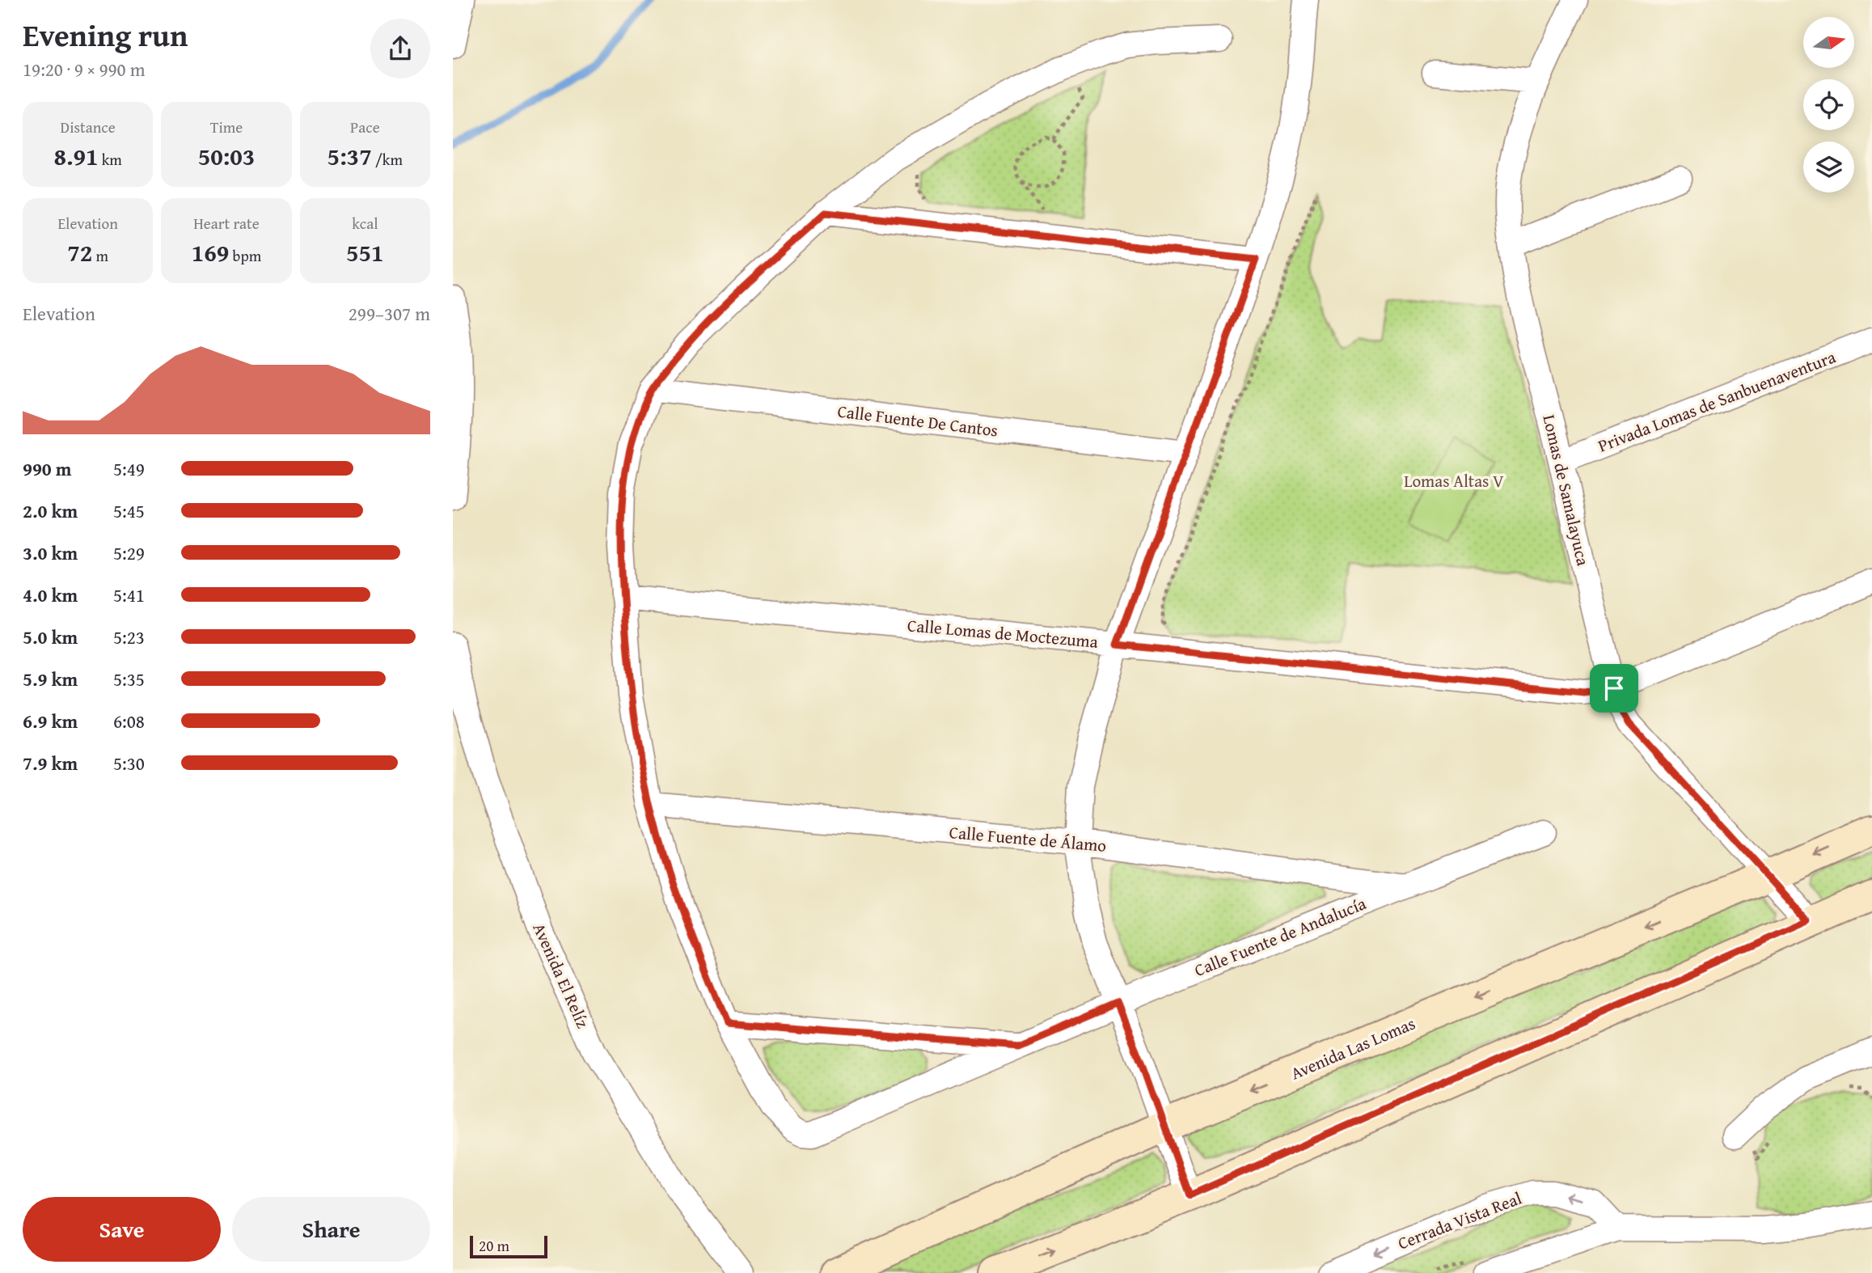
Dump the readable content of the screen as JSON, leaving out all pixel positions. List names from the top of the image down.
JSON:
{
  "streets": {
    "main road": ["Avenida Las Lomas"],
    "street": [
      "Privada Lomas de Sanbuenaventura",
      "Calle Fuente De Cantos",
      "Lomas de Samalayuca",
      "Calle Lomas de Moctezuma",
      "Calle Fuente de Álamo",
      "Calle Fuente de Andalucía",
      "Avenida El Relíz",
      "Cerrada Vista Real"
    ]
  },
  "crossings": [
    ["Privada Lomas de Sanbuenaventura", "Lomas de Samalayuca"],
    ["Calle Fuente De Cantos", "Calle Fuente de Andalucía"],
    ["Lomas de Samalayuca", "Calle Lomas de Moctezuma"],
    ["Lomas de Samalayuca", "Avenida Las Lomas"],
    ["Calle Lomas de Moctezuma", "Calle Fuente de Andalucía"],
    ["Calle Fuente de Álamo", "Calle Fuente de Andalucía"]
  ],
  "parks": ["Lomas Altas V"],
  "scale_bar": "20 m",
  "north": "right",
  "page": {
    "heading": ["Evening run", "19:20 · 9 × 990 m"],
    "stats": [
      ["Distance", "8.91 km"],
      ["Time", "50:03"],
      ["Pace", "5:37 /km"],
      ["Elevation", "72 m"],
      ["Heart rate", "169 bpm"],
      ["kcal", "551"]
    ],
    "chart": ["Elevation", "299–307 m"],
    "list": [
      {
        "name": "990 m",
        "note": "5:49"
      },
      {
        "name": "2.0 km",
        "note": "5:45"
      },
      {
        "name": "3.0 km",
        "note": "5:29"
      },
      {
        "name": "4.0 km",
        "note": "5:41"
      },
      {
        "name": "5.0 km",
        "note": "5:23"
      },
      {
        "name": "5.9 km",
        "note": "5:35"
      },
      {
        "name": "6.9 km",
        "note": "6:08"
      },
      {
        "name": "7.9 km",
        "note": "5:30"
      }
    ],
    "buttons": ["Save", "Share"],
    "scale": "20 m"
  }
}
